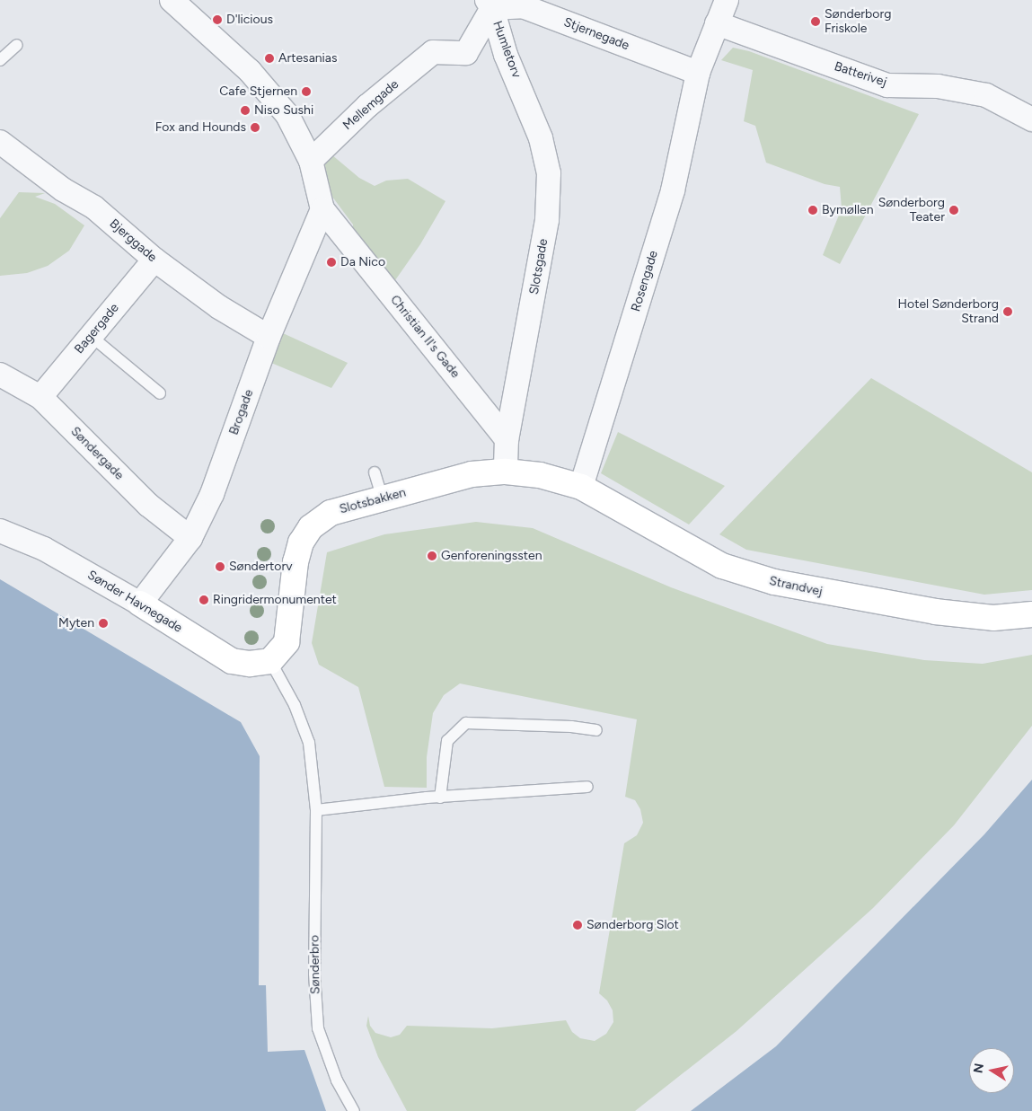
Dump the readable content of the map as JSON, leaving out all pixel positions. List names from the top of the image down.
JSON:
{
  "streets": {
    "street": [
      "Stjernegade",
      "Humletorv",
      "Batterivej",
      "Mellemgade",
      "Bjerggade",
      "Slotsgade",
      "Rosengade",
      "Bagergade",
      "Christian II's Gade",
      "Brogade",
      "Søndergade",
      "Slotsbakken",
      "Strandvej",
      "Sønder Havnegade"
    ],
    "lane": ["Sønderbro"]
  },
  "crossings": [
    ["Stjernegade", "Humletorv"],
    ["Stjernegade", "Rosengade"],
    ["Humletorv", "Mellemgade"],
    ["Humletorv", "Slotsgade"],
    ["Batterivej", "Rosengade"],
    ["Bjerggade", "Bagergade"],
    ["Bjerggade", "Brogade"],
    ["Slotsgade", "Christian II's Gade"],
    ["Rosengade", "Slotsbakken"],
    ["Rosengade", "Strandvej"],
    ["Bagergade", "Søndergade"],
    ["Christian II's Gade", "Brogade"],
    ["Brogade", "Søndergade"],
    ["Brogade", "Sønder Havnegade"],
    ["Slotsbakken", "Strandvej"],
    ["Slotsbakken", "Sønder Havnegade"],
    ["Slotsbakken", "Sønderbro"],
    ["Sønder Havnegade", "Sønderbro"]
  ],
  "places": [
    "D'licious",
    "Sønderborg Friskole",
    "Artesanias",
    "Cafe Stjernen",
    "Niso Sushi",
    "Fox and Hounds",
    "Bymøllen",
    "Sønderborg Teater",
    "Da Nico",
    "Hotel Sønderborg Strand",
    "Genforeningssten",
    "Søndertorv",
    "Ringridermonumentet",
    "Myten",
    "Sønderborg Slot"
  ],
  "north": "left"
}
